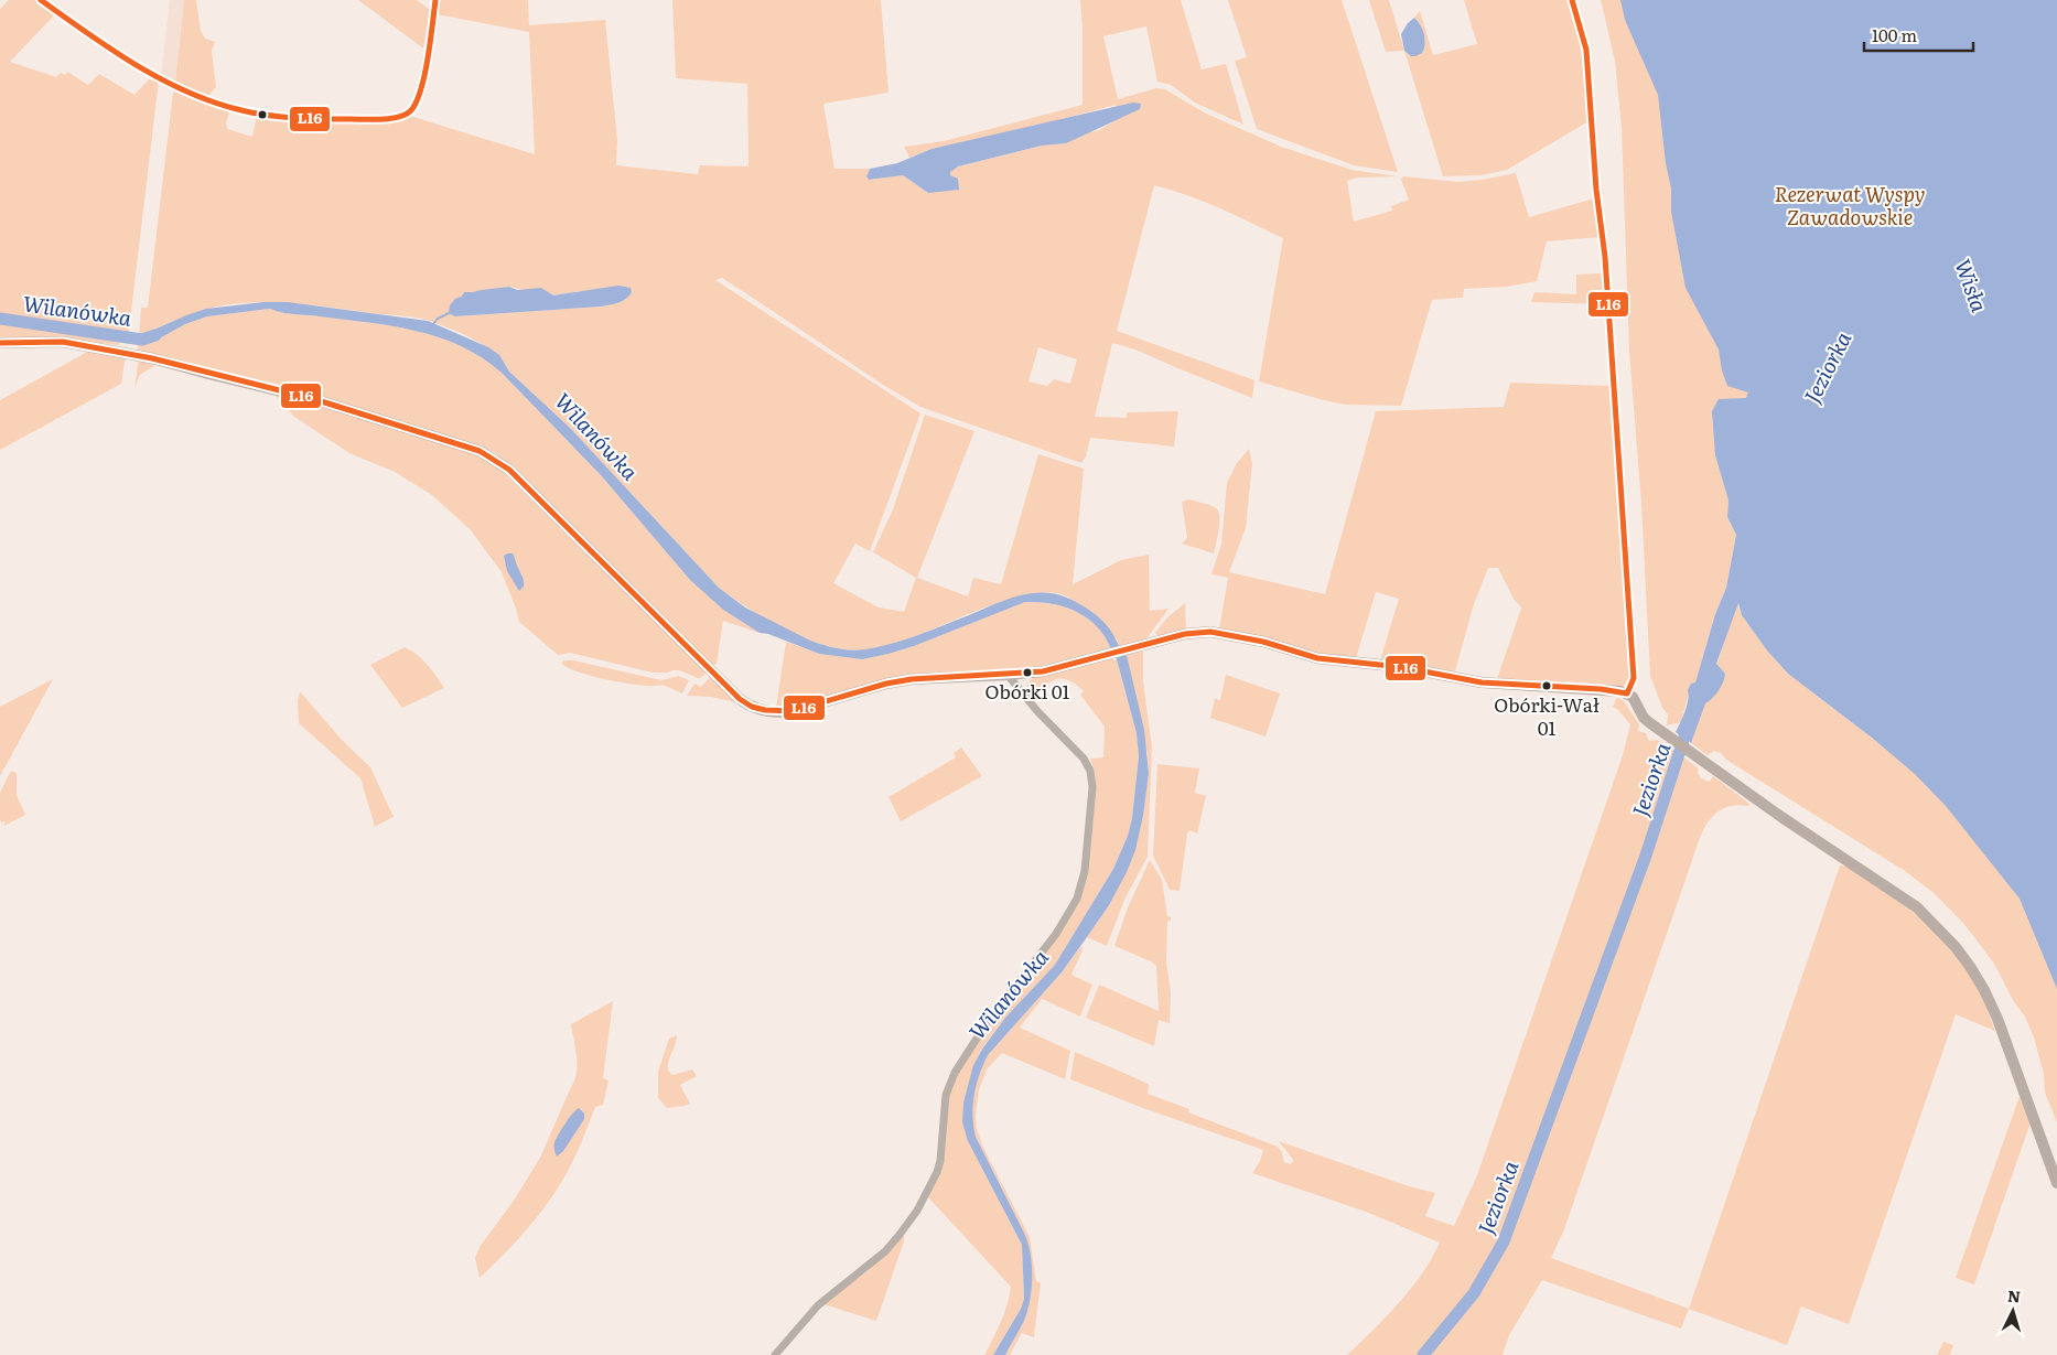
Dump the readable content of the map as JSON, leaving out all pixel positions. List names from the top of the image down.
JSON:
{
  "water": ["Wisła", "Wilanówka", "Jeziorka"],
  "parks": ["Rezerwat Wyspy Zawadowskie"],
  "places": ["Obórki 01", "Obórki-Wał 01"],
  "lines": ["transit line L16"],
  "scale_bar": "100 m",
  "north": "top"
}
